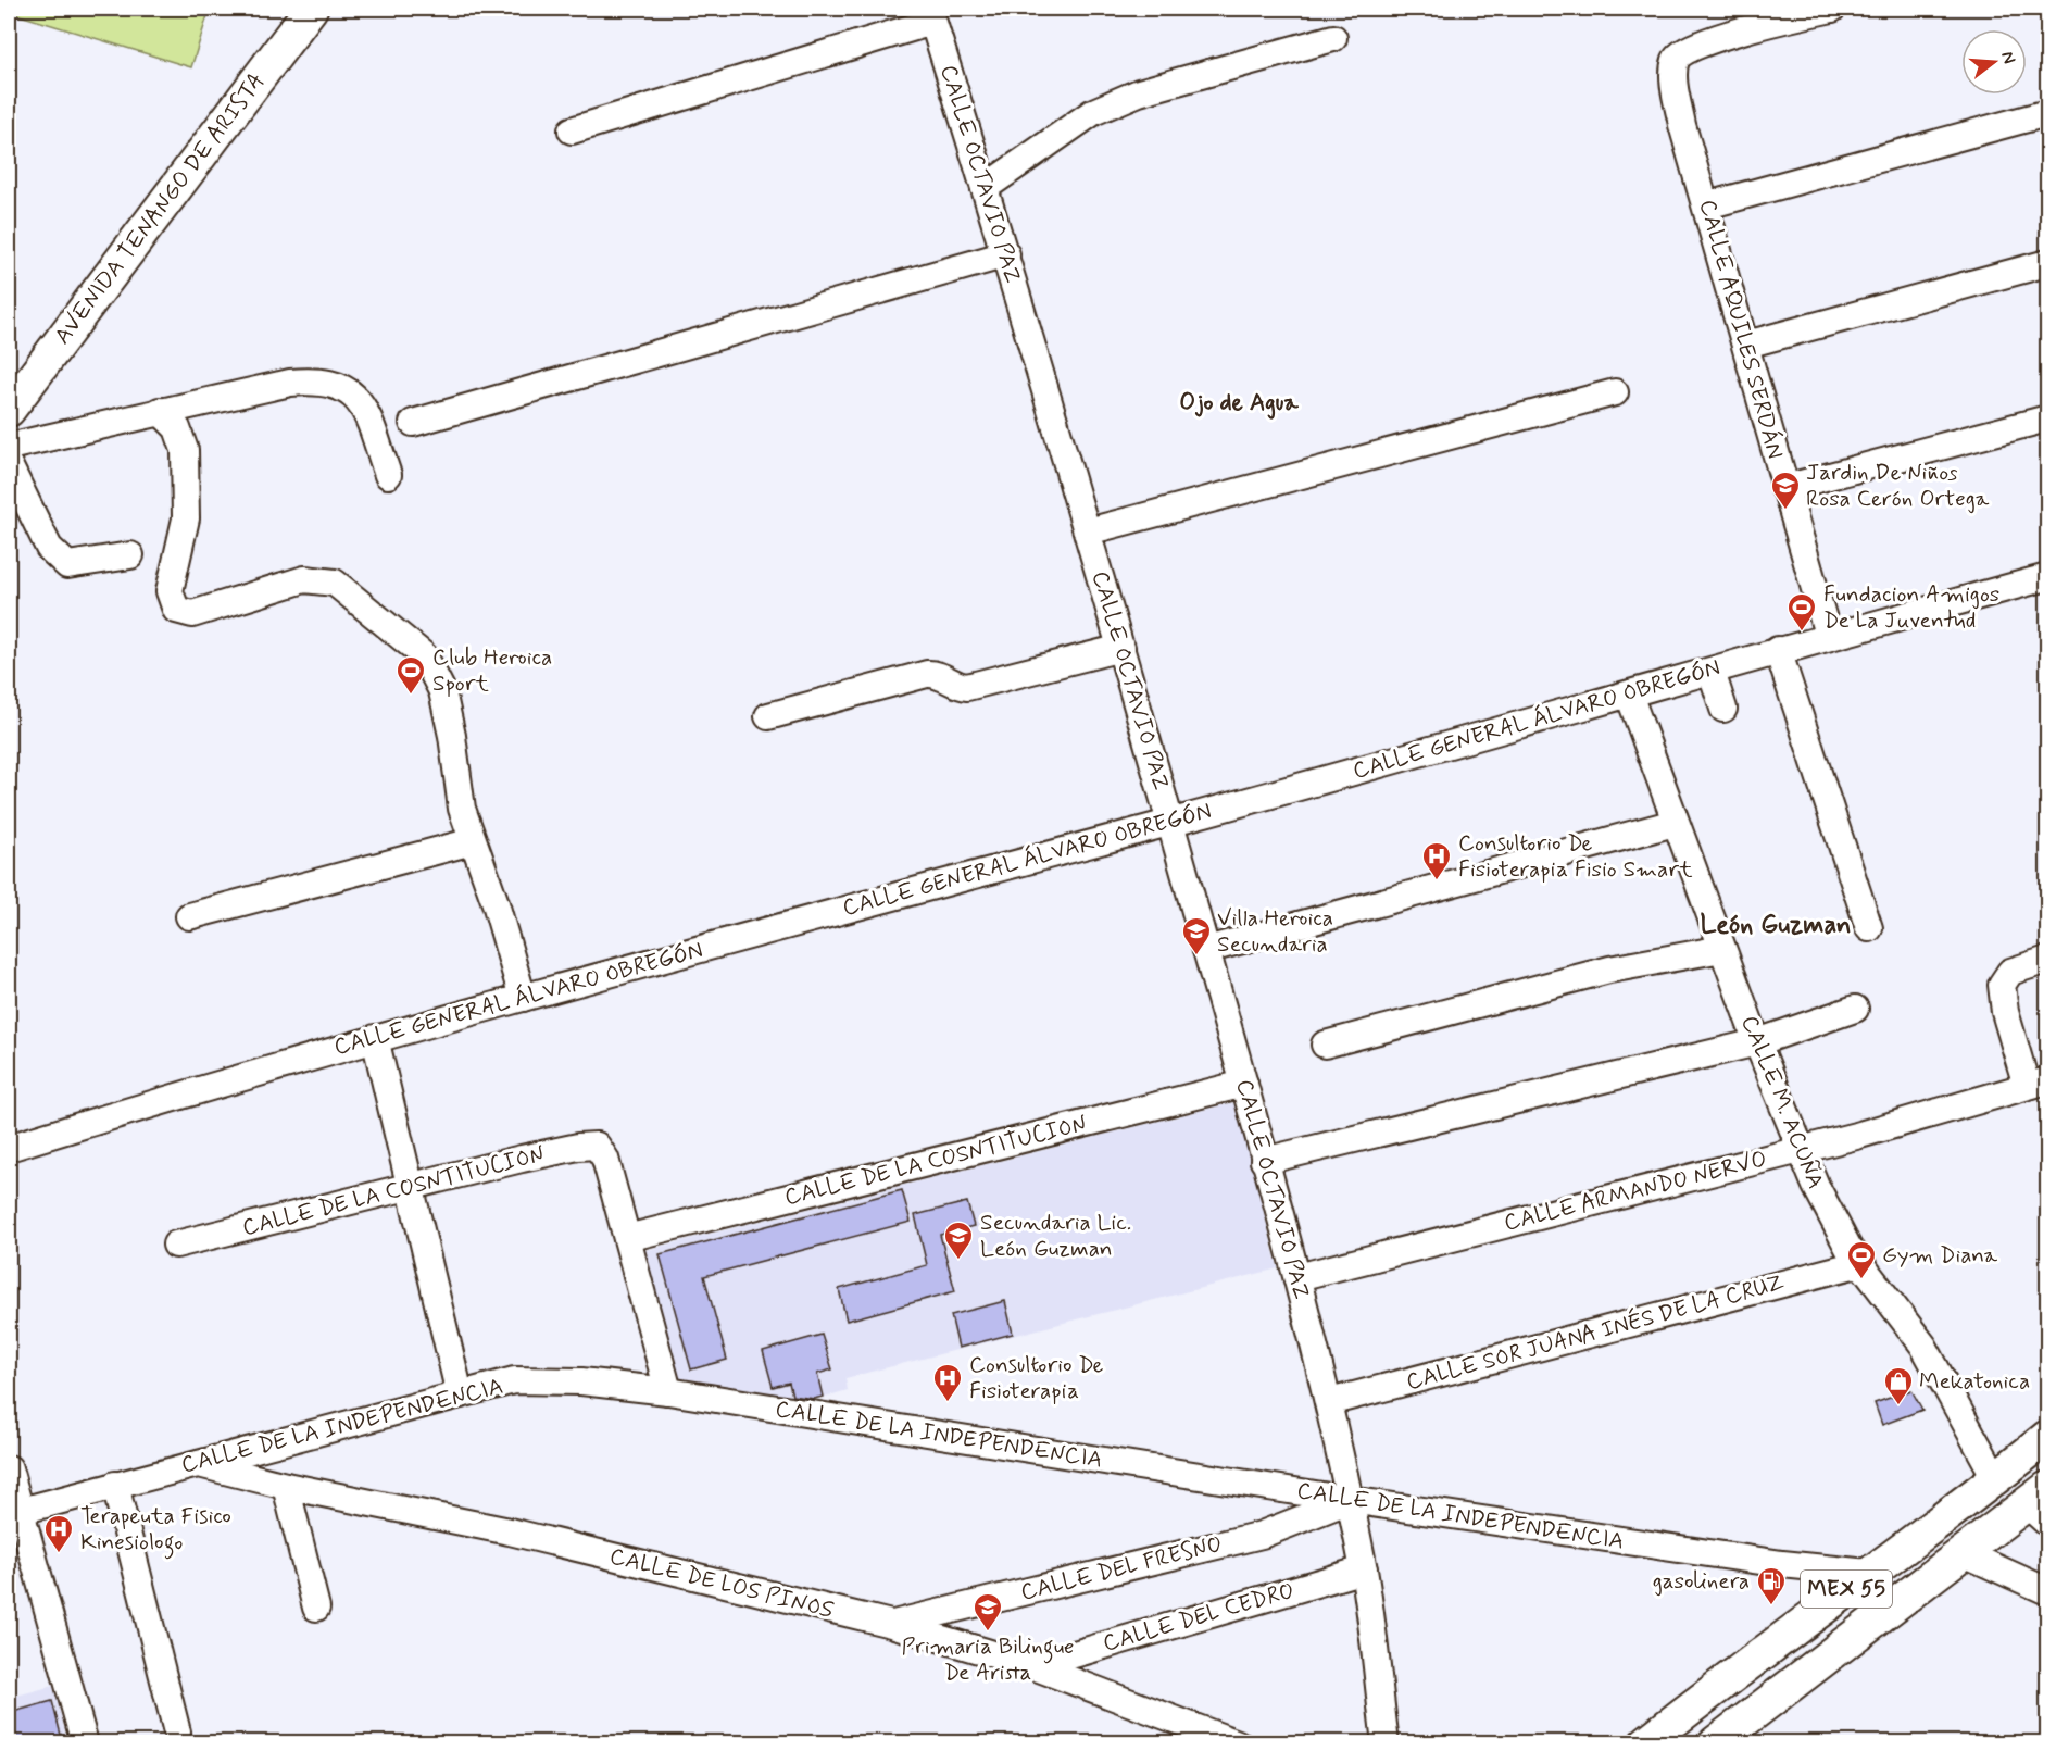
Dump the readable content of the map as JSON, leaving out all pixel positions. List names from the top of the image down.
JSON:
{
  "streets": {
    "main road": ["AVENIDA TENANGO DE ARISTA", "MEX 55"],
    "street": [
      "CALLE OCTAVIO PAZ",
      "CALLE AQUILES SERDÁN",
      "CALLE GENERAL ÁLVARO OBREGÓN",
      "CALLE M. ACUÑA",
      "CALLE DE LA COSNTITUCION",
      "CALLE ARMANDO NERVO",
      "CALLE SOR JUANA INÉS DE LA CRUZ",
      "CALLE DE LA INDEPENDENCIA",
      "CALLE DEL FRESNO",
      "CALLE DE LOS PINOS",
      "CALLE DEL CEDRO"
    ]
  },
  "crossings": [
    ["CALLE OCTAVIO PAZ", "CALLE GENERAL ÁLVARO OBREGÓN"],
    ["CALLE OCTAVIO PAZ", "CALLE DE LA COSNTITUCION"],
    ["CALLE OCTAVIO PAZ", "CALLE ARMANDO NERVO"],
    ["CALLE OCTAVIO PAZ", "CALLE SOR JUANA INÉS DE LA CRUZ"],
    ["CALLE OCTAVIO PAZ", "CALLE DE LA INDEPENDENCIA"],
    ["CALLE OCTAVIO PAZ", "CALLE DEL FRESNO"],
    ["CALLE OCTAVIO PAZ", "CALLE DEL CEDRO"],
    ["CALLE AQUILES SERDÁN", "CALLE GENERAL ÁLVARO OBREGÓN"],
    ["CALLE GENERAL ÁLVARO OBREGÓN", "CALLE M. ACUÑA"],
    ["CALLE M. ACUÑA", "CALLE ARMANDO NERVO"],
    ["CALLE M. ACUÑA", "CALLE SOR JUANA INÉS DE LA CRUZ"],
    ["CALLE M. ACUÑA", "MEX 55"],
    ["CALLE DE LA INDEPENDENCIA", "CALLE DEL FRESNO"],
    ["CALLE DE LA INDEPENDENCIA", "CALLE DE LOS PINOS"],
    ["CALLE DE LA INDEPENDENCIA", "MEX 55"],
    ["CALLE DEL FRESNO", "CALLE DE LOS PINOS"],
    ["CALLE DE LOS PINOS", "CALLE DEL CEDRO"]
  ],
  "districts": ["Ojo de Agua", "León Guzman"],
  "places": {
    "school or university": [
      "Jardin De Niños Rosa Cerón Ortega",
      "Villa Heroica Secundaria",
      "Secundaria Lic. León Guzman",
      "Primaria Bilingue De Arista"
    ],
    "sports": ["Fundacion Amigos De La Juventud", "Club Heroica Sport", "Gym Diana"],
    "hospital": ["Consultorio De Fisioterapia Fisio Smart", "Consultorio De Fisioterapia", "Terapeuta Fisico Kinesiologo"],
    "shop": ["Mekatonica"],
    "fuel station": ["gasolinera"]
  },
  "north": "right"
}
